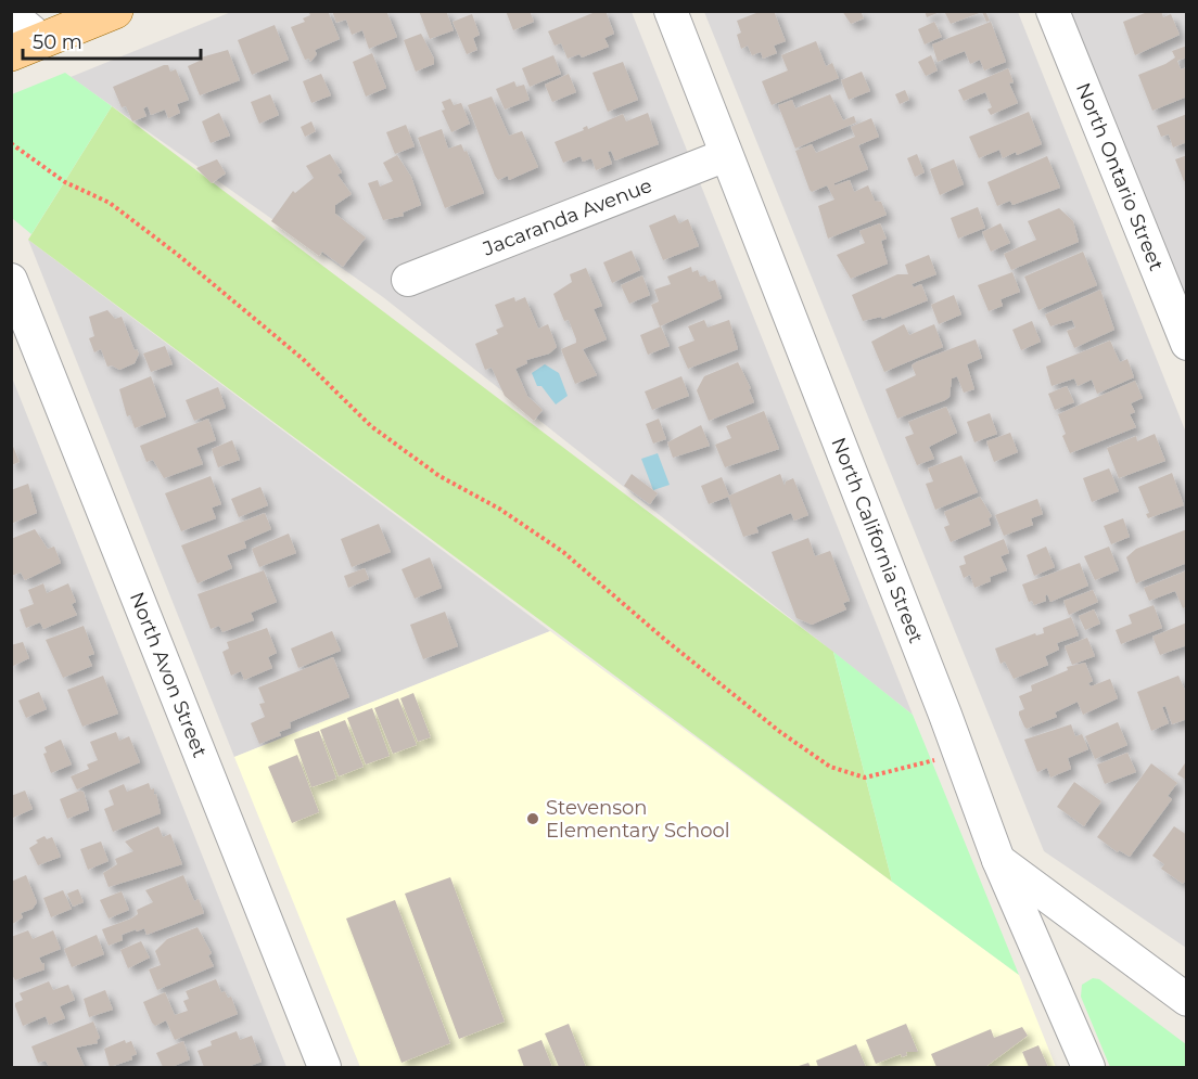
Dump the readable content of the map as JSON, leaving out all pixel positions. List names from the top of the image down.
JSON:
{
  "streets": {
    "street": [
      "North Ontario Street",
      "Jacaranda Avenue",
      "North California Street",
      "North Avon Street"
    ]
  },
  "crossings": [
    ["Jacaranda Avenue", "North California Street"]
  ],
  "places": ["Stevenson Elementary School"],
  "scale_bar": "50 m"
}
